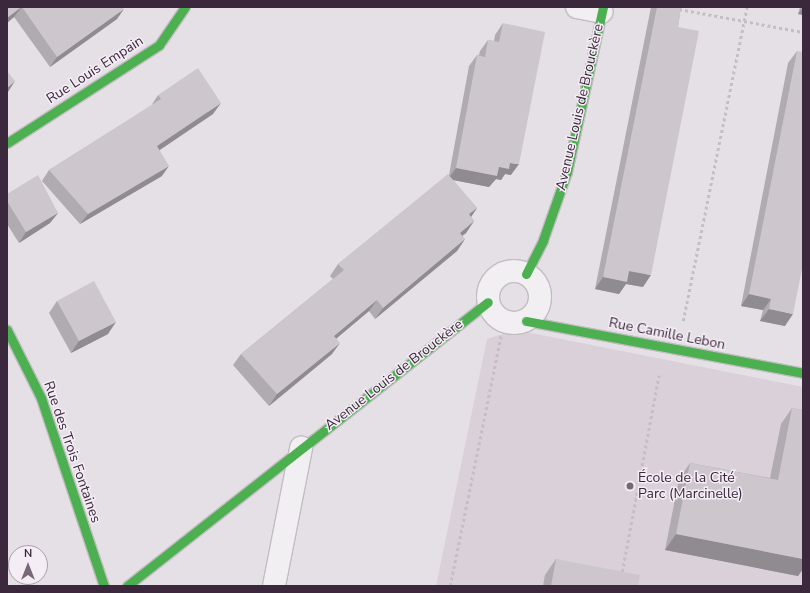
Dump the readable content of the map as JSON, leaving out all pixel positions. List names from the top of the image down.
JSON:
{
  "streets": {
    "street": [
      "Rue Louis Empain",
      "Avenue Louis de Brouckère",
      "Rue Camille Lebon",
      "Rue des Trois Fontaines"
    ]
  },
  "crossings": [
    ["Avenue Louis de Brouckère", "Rue Camille Lebon"]
  ],
  "places": ["École de la Cité Parc (Marcinelle)"],
  "north": "top"
}
